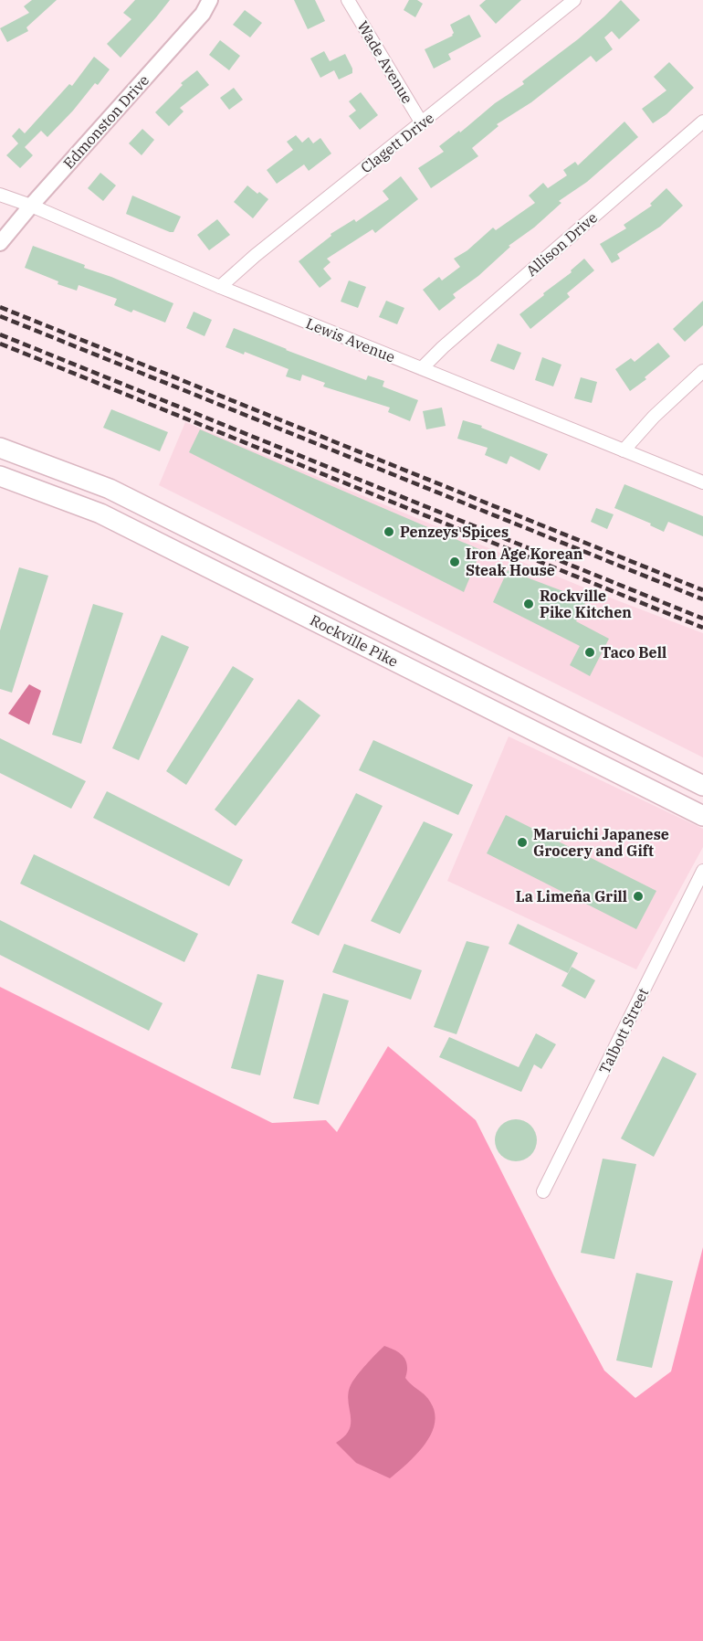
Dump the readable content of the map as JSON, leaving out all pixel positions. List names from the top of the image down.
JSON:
{
  "streets": {
    "main road": ["Rockville Pike"],
    "street": [
      "Wade Avenue",
      "Edmonston Drive",
      "Clagett Drive",
      "Allison Drive",
      "Lewis Avenue",
      "Talbott Street"
    ]
  },
  "crossings": [
    ["Wade Avenue", "Clagett Drive"],
    ["Edmonston Drive", "Lewis Avenue"],
    ["Clagett Drive", "Lewis Avenue"],
    ["Allison Drive", "Lewis Avenue"]
  ],
  "places": [
    "Penzeys Spices",
    "Iron Age Korean Steak House",
    "Rockville Pike Kitchen",
    "Taco Bell",
    "Maruichi Japanese Grocery and Gift",
    "La Limeña Grill"
  ]
}
